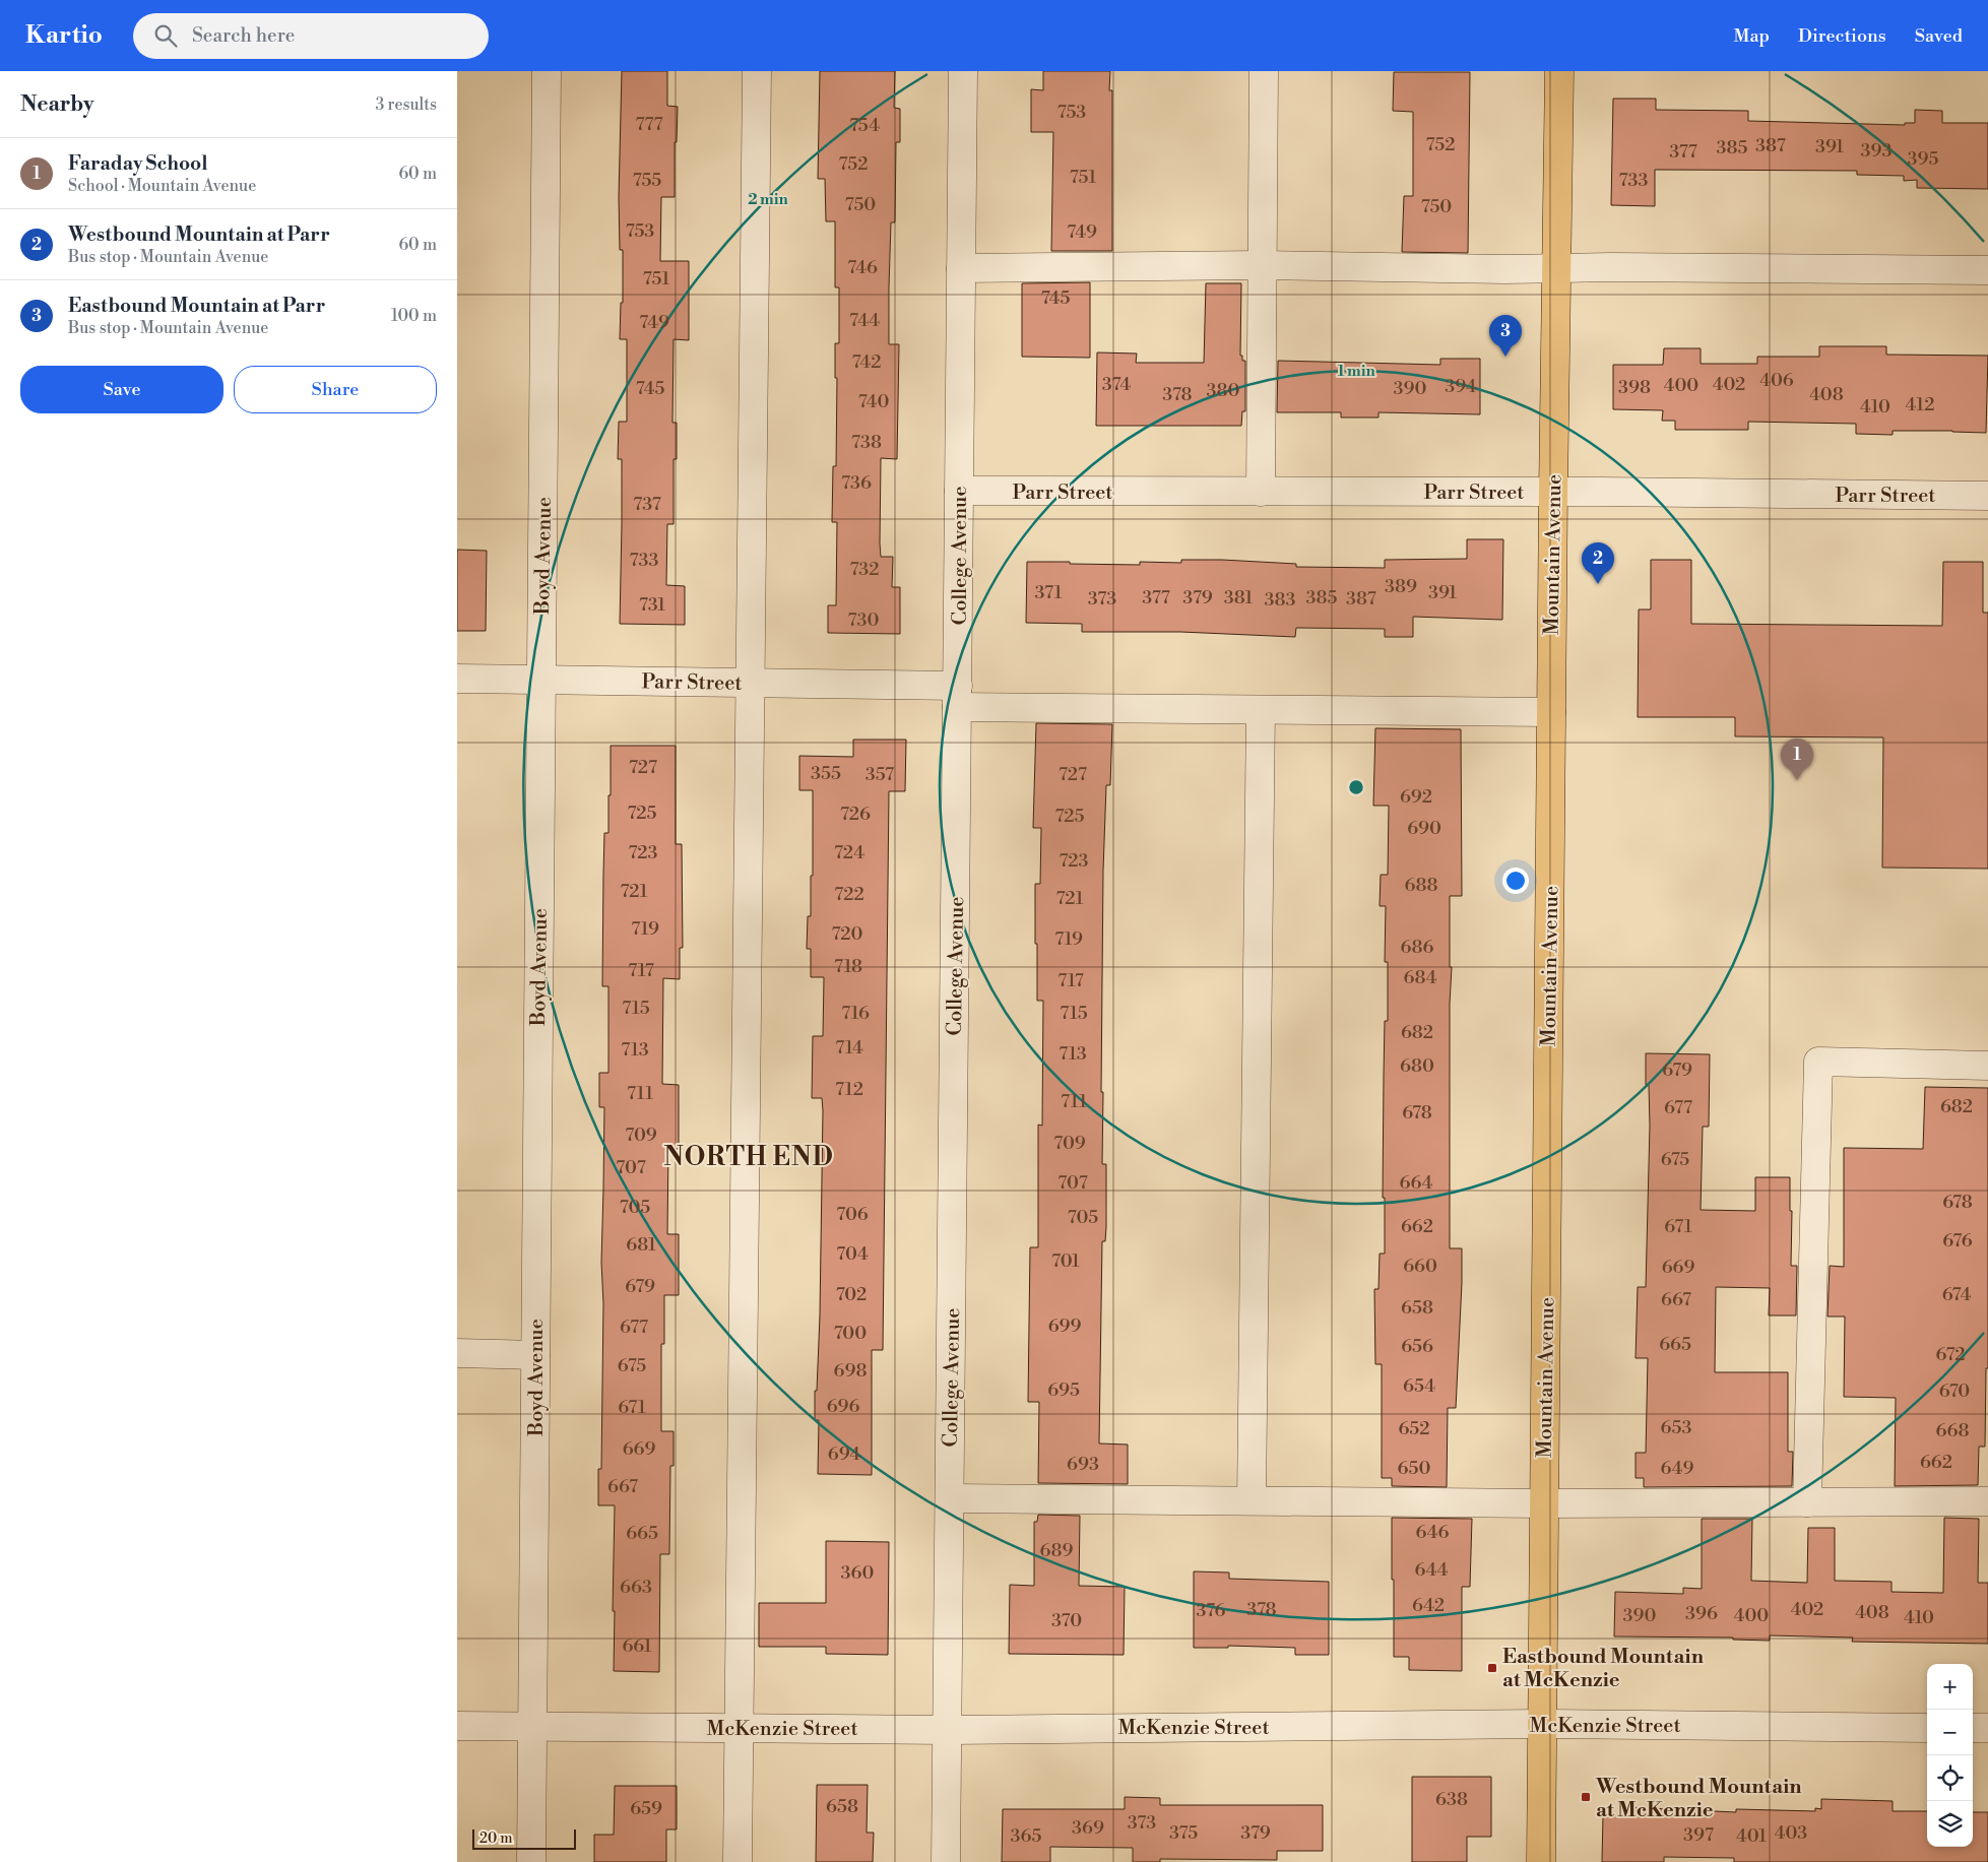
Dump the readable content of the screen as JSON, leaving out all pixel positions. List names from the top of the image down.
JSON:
{
  "streets": {
    "main road": ["Mountain Avenue"],
    "street": [
      "Parr Street",
      "Boyd Avenue",
      "College Avenue",
      "McKenzie Street"
    ]
  },
  "crossings": [
    ["Parr Street", "Mountain Avenue"],
    ["Parr Street", "Boyd Avenue"],
    ["Parr Street", "College Avenue"],
    ["Mountain Avenue", "McKenzie Street"],
    ["Boyd Avenue", "McKenzie Street"],
    ["College Avenue", "McKenzie Street"]
  ],
  "districts": ["NORTH END"],
  "places": {
    "transit": ["Eastbound Mountain at McKenzie", "Westbound Mountain at McKenzie"]
  },
  "house_numbers": [
    "753",
    "777",
    "754",
    "752",
    "387",
    "391",
    "385",
    "393",
    "377",
    "395",
    "752",
    "751",
    "755",
    "733",
    "750",
    "750",
    "753",
    "749",
    "746",
    "751",
    "745",
    "744",
    "749",
    "742",
    "406",
    "374",
    "402",
    "400",
    "394",
    "398",
    "745",
    "390",
    "380",
    "378",
    "408",
    "740",
    "412",
    "410",
    "738",
    "736",
    "737",
    "733",
    "732",
    "389",
    "371",
    "391",
    "377",
    "379",
    "381",
    "385",
    "373",
    "387",
    "383",
    "731",
    "730",
    "727",
    "355",
    "357",
    "727",
    "692",
    "725",
    "726",
    "725",
    "690",
    "723",
    "724",
    "723",
    "688",
    "721",
    "722",
    "721",
    "719",
    "720",
    "719",
    "686",
    "718",
    "717",
    "684",
    "717",
    "715",
    "716",
    "715",
    "682",
    "714",
    "713",
    "713",
    "680",
    "679",
    "712",
    "711",
    "711",
    "682",
    "677",
    "678",
    "709",
    "709",
    "675",
    "707",
    "707",
    "664",
    "678",
    "705",
    "706",
    "705",
    "662",
    "671",
    "676",
    "681",
    "704",
    "701",
    "660",
    "669",
    "679",
    "702",
    "674",
    "667",
    "658",
    "699",
    "677",
    "700",
    "665",
    "656",
    "672",
    "675",
    "698",
    "654",
    "695",
    "670",
    "696",
    "671",
    "653",
    "652",
    "668",
    "669",
    "694",
    "662",
    "693",
    "650",
    "649",
    "667",
    "646",
    "665",
    "689",
    "644",
    "360",
    "663",
    "642",
    "378",
    "402",
    "376",
    "408",
    "396",
    "390",
    "400",
    "410",
    "370",
    "661",
    "638",
    "658",
    "659",
    "373",
    "369",
    "375",
    "379",
    "403",
    "397",
    "365",
    "401"
  ],
  "scale_bar": "20 m",
  "page": {
    "header": "Kartio",
    "search": "Search here",
    "nav": ["Map", "Directions", "Saved"],
    "heading": ["Nearby", "3 results"],
    "list": [
      {
        "mark": "1",
        "name": "Faraday School",
        "note": "School · Mountain Avenue",
        "value": "60 m"
      },
      {
        "mark": "2",
        "name": "Westbound Mountain at Parr",
        "note": "Bus stop · Mountain Avenue",
        "value": "60 m"
      },
      {
        "mark": "3",
        "name": "Eastbound Mountain at Parr",
        "note": "Bus stop · Mountain Avenue",
        "value": "100 m"
      }
    ],
    "pins": ["3", "2", "1"],
    "buttons": ["Save", "Share"],
    "map_buttons": ["+", "−"],
    "scale": "20 m"
  },
  "rings": ["2 min", "1 min"]
}
